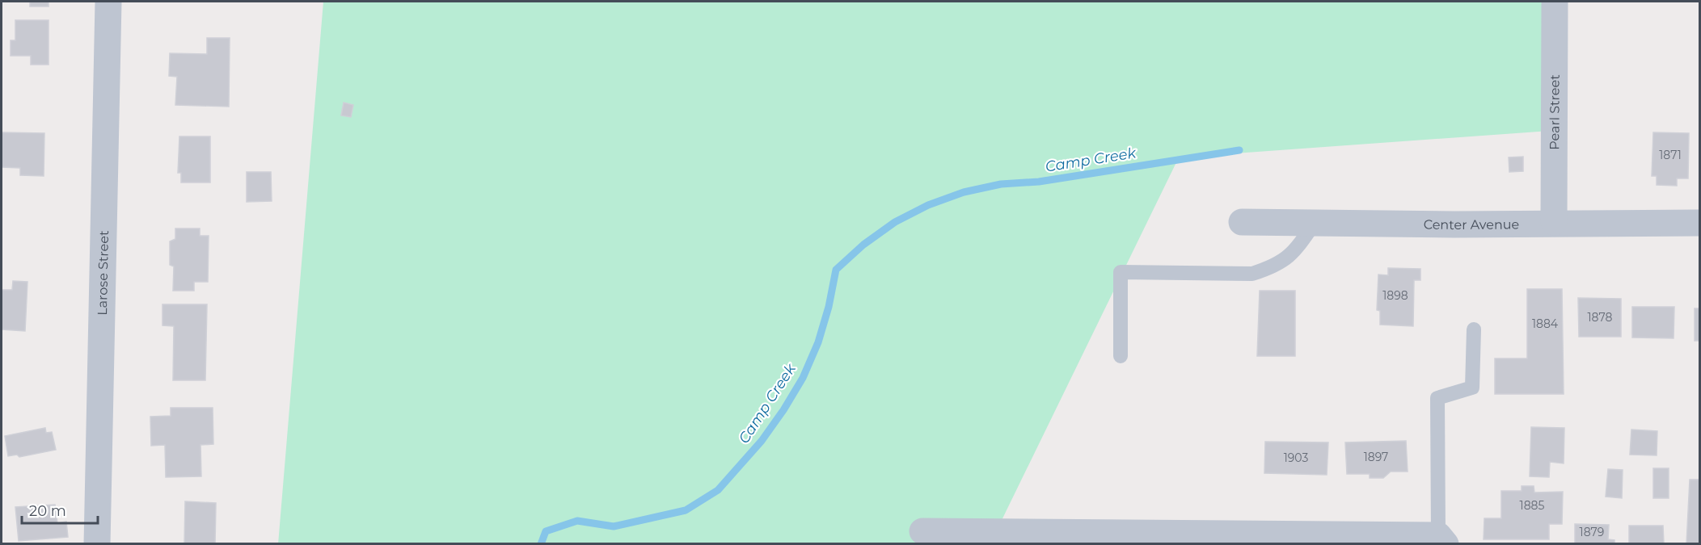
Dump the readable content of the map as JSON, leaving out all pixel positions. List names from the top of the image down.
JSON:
{
  "streets": {
    "street": ["Pearl Street", "Center Avenue", "Larose Street"]
  },
  "crossings": [
    ["Pearl Street", "Center Avenue"]
  ],
  "water": ["Camp Creek"],
  "house_numbers": [
    "1871",
    "1898",
    "1878",
    "1884",
    "1897",
    "1903",
    "1885",
    "1879"
  ],
  "scale_bar": "20 m"
}
